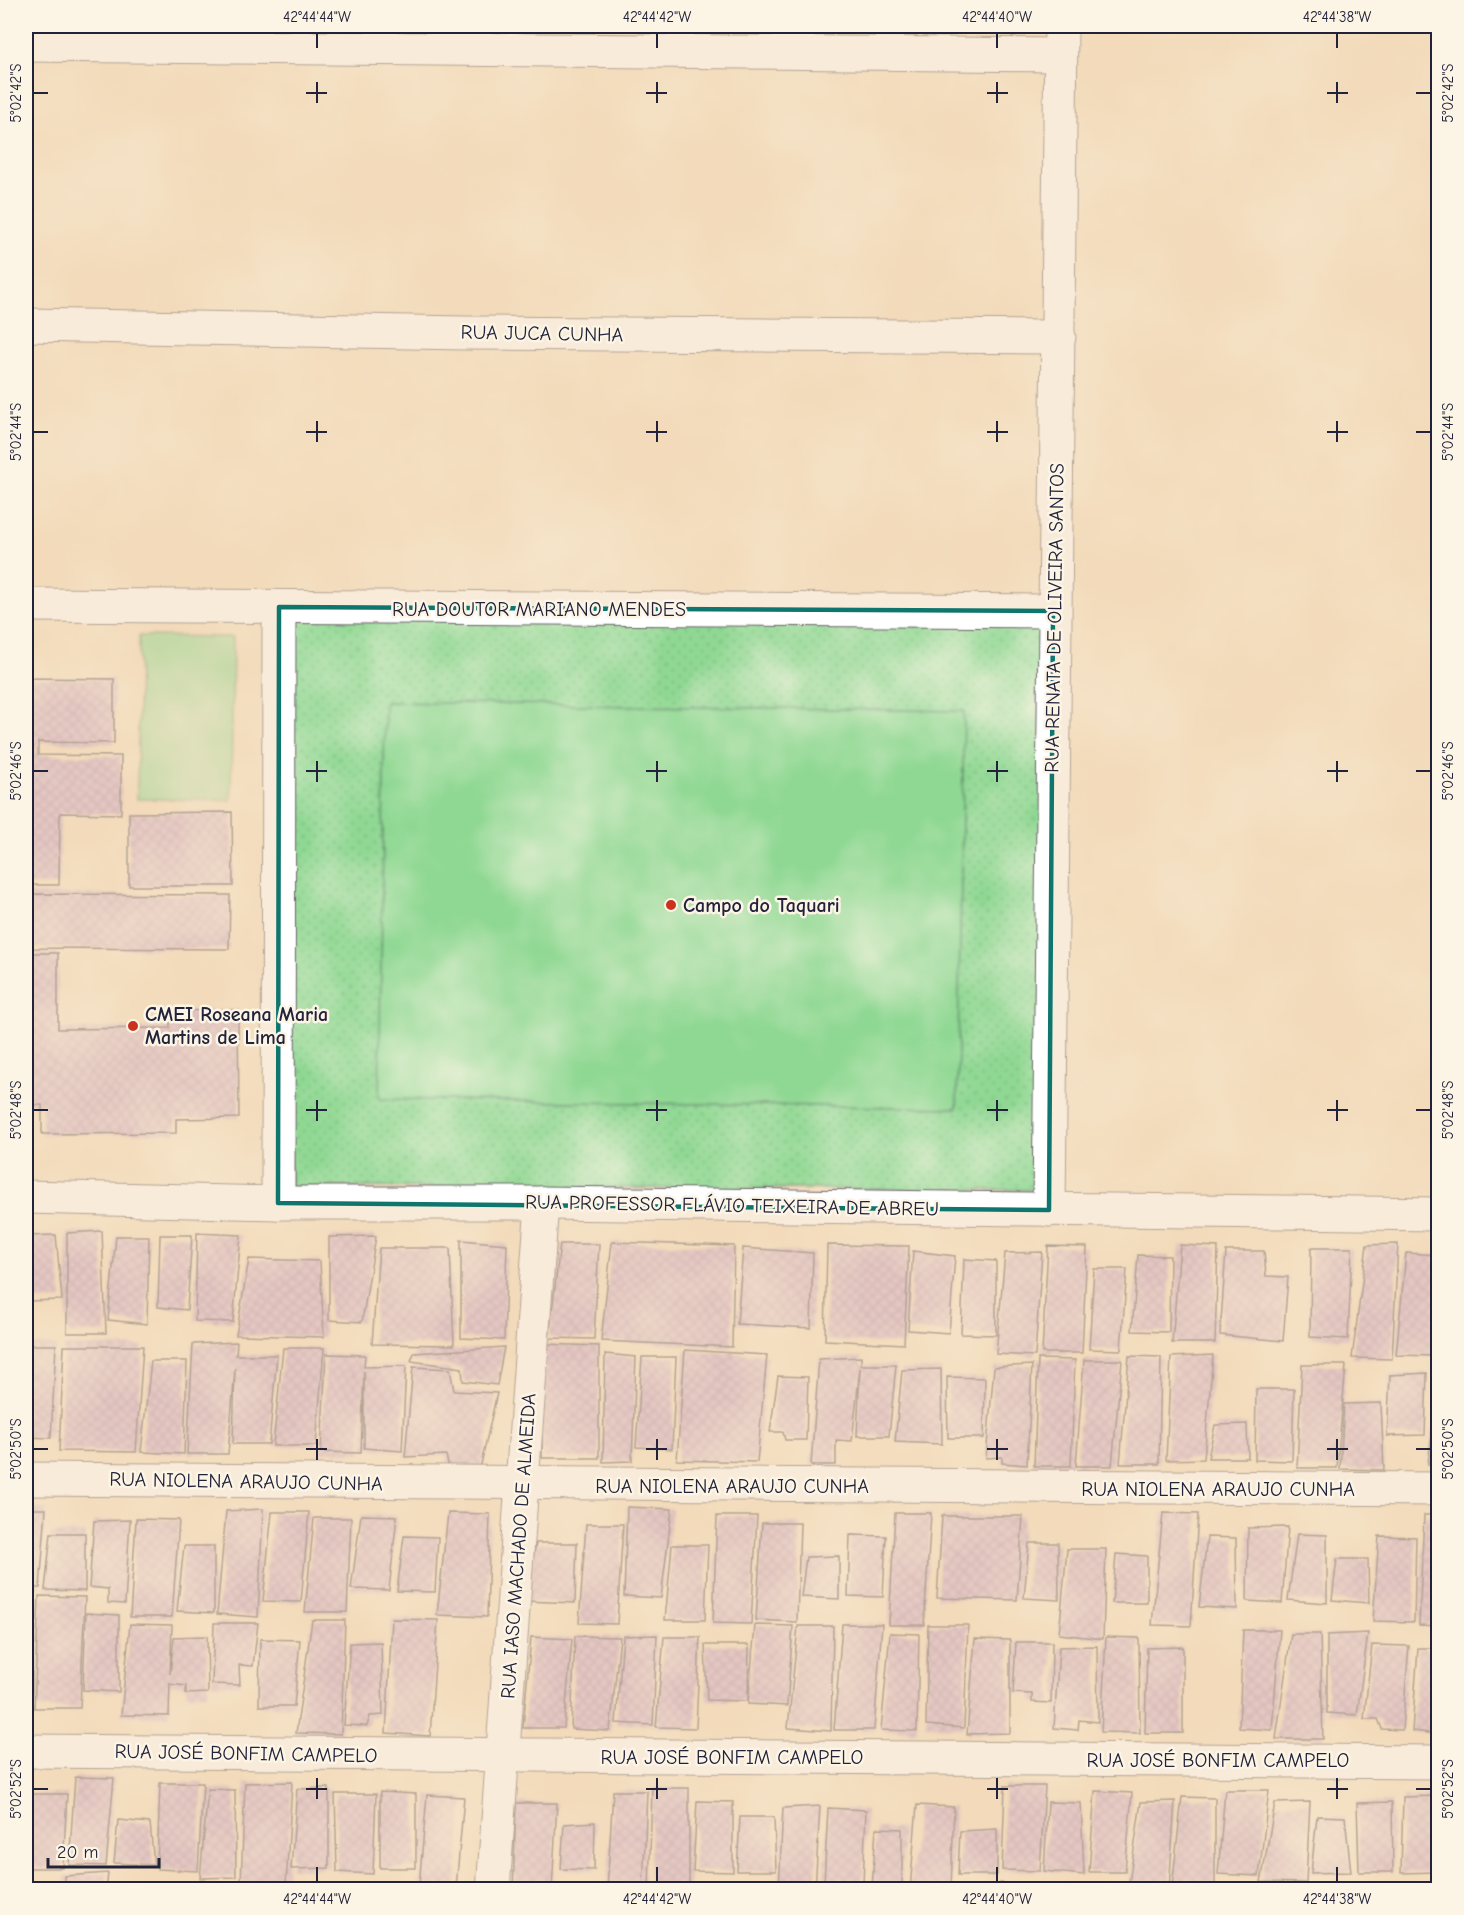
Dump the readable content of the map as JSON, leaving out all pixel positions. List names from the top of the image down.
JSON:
{
  "streets": {
    "street": [
      "RUA JUCA CUNHA",
      "RUA DOUTOR MARIANO MENDES",
      "RUA RENATA DE OLIVEIRA SANTOS",
      "RUA PROFESSOR FLÁVIO TEIXEIRA DE ABREU",
      "RUA NIOLENA ARAUJO CUNHA",
      "RUA IASO MACHADO DE ALMEIDA",
      "RUA JOSÉ BONFIM CAMPELO"
    ]
  },
  "crossings": [
    ["RUA JUCA CUNHA", "RUA RENATA DE OLIVEIRA SANTOS"],
    ["RUA DOUTOR MARIANO MENDES", "RUA RENATA DE OLIVEIRA SANTOS"],
    ["RUA RENATA DE OLIVEIRA SANTOS", "RUA PROFESSOR FLÁVIO TEIXEIRA DE ABREU"],
    ["RUA PROFESSOR FLÁVIO TEIXEIRA DE ABREU", "RUA IASO MACHADO DE ALMEIDA"],
    ["RUA NIOLENA ARAUJO CUNHA", "RUA IASO MACHADO DE ALMEIDA"],
    ["RUA IASO MACHADO DE ALMEIDA", "RUA JOSÉ BONFIM CAMPELO"]
  ],
  "places": ["Campo do Taquari", "CMEI Roseana Maria Martins de Lima"],
  "scale_bar": "20 m",
  "coordinates": [
    "42°44'44\"W",
    "42°44'42\"W",
    "42°44'40\"W",
    "42°44'38\"W",
    "5°02'42\"S",
    "5°02'44\"S",
    "5°02'46\"S",
    "5°02'48\"S",
    "5°02'50\"S",
    "5°02'52\"S"
  ]
}
